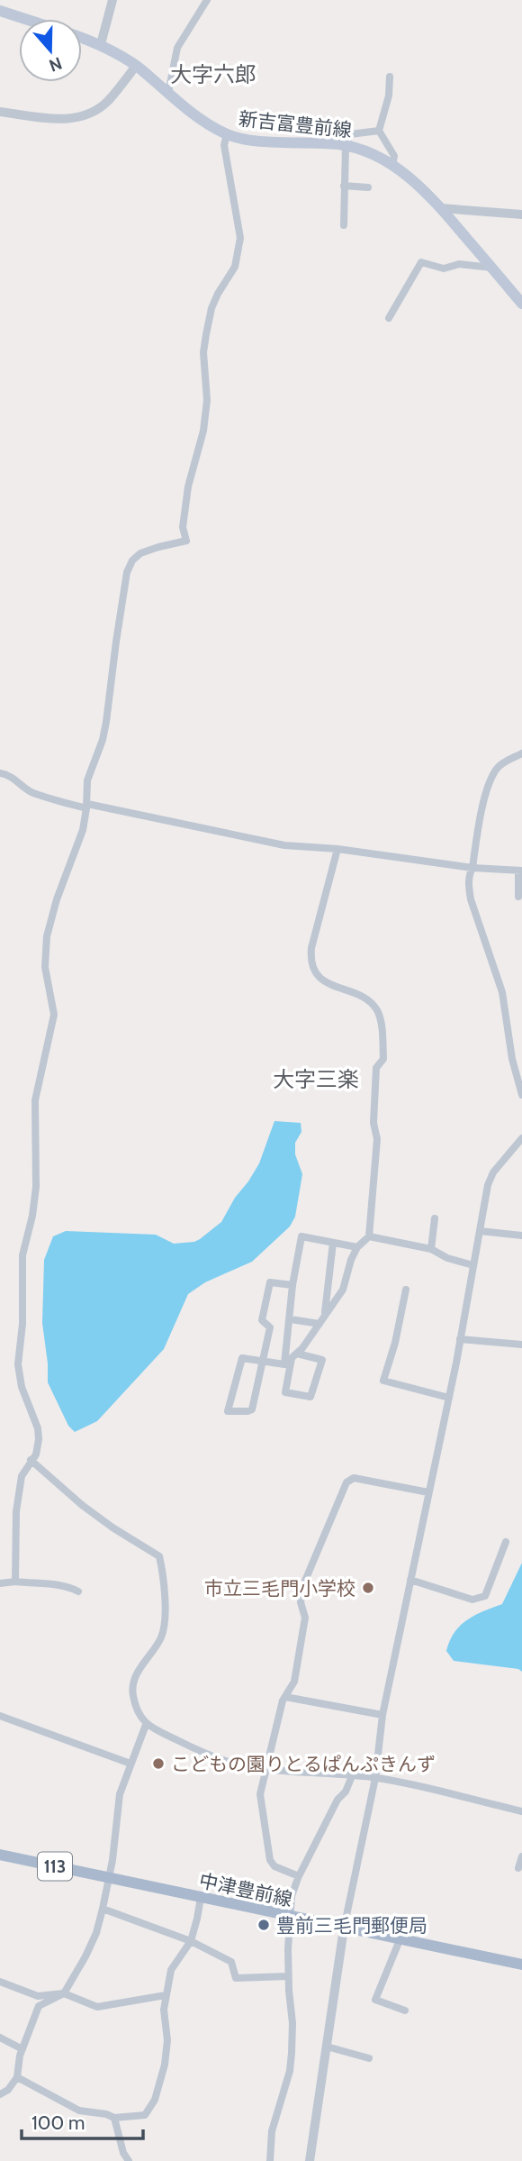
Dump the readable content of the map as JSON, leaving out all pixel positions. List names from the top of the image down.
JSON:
{
  "streets": {
    "main road": ["新吉富豊前線", "113", "中津豊前線"]
  },
  "districts": ["大字六郎", "大字三楽"],
  "places": ["市立三毛門小学校", "こどもの園りとるぱんぷきんず", "豊前三毛門郵便局"],
  "scale_bar": "100 m",
  "north": "bottom"
}
